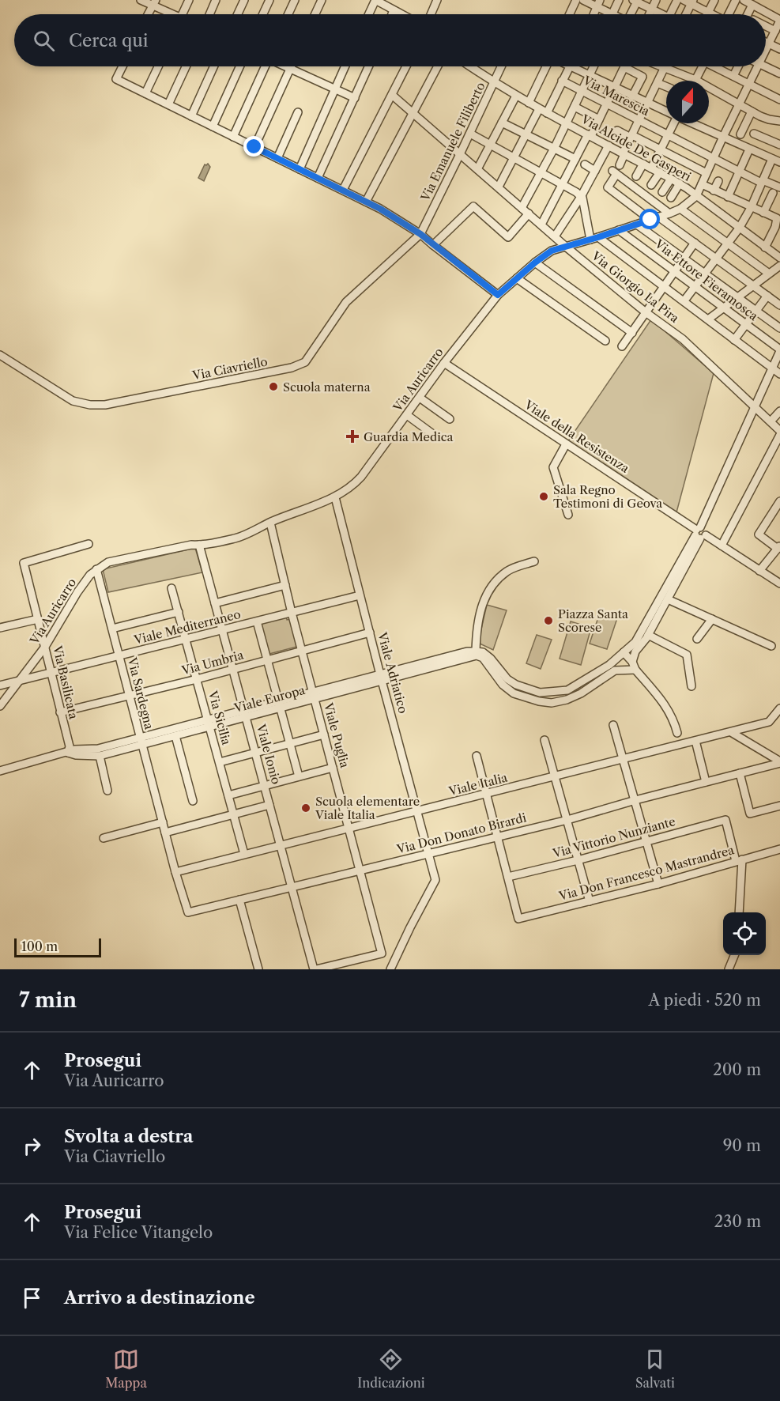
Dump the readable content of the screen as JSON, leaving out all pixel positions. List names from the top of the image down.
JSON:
{
  "streets": {
    "street": [
      "Via Marescia",
      "Via Emanuele Filiberto",
      "Via Alcide De Gasperi",
      "Via Ettore Fieramosca",
      "Via Giorgio La Pira",
      "Via Ciavriello",
      "Via Auricarro",
      "Viale della Resistenza",
      "Viale Mediterraneo",
      "Via Umbria",
      "Viale Adriatico",
      "Via Basilicata",
      "Via Sardegna",
      "Viale Europa",
      "Via Sicilia",
      "Viale Puglia",
      "Viale Ionio",
      "Viale Italia",
      "Via Don Donato Birardi",
      "Via Vittorio Nunziante",
      "Via Don Francesco Mastrandrea"
    ]
  },
  "crossings": [
    ["Via Marescia", "Via Auricarro"],
    ["Via Emanuele Filiberto", "Via Alcide De Gasperi"],
    ["Via Emanuele Filiberto", "Via Giorgio La Pira"],
    ["Via Emanuele Filiberto", "Via Ciavriello"],
    ["Via Alcide De Gasperi", "Via Auricarro"],
    ["Via Ettore Fieramosca", "Via Auricarro"],
    ["Via Giorgio La Pira", "Via Auricarro"],
    ["Via Auricarro", "Viale della Resistenza"],
    ["Via Auricarro", "Viale Mediterraneo"],
    ["Via Auricarro", "Viale Adriatico"],
    ["Via Auricarro", "Via Basilicata"],
    ["Via Auricarro", "Via Sardegna"],
    ["Via Auricarro", "Viale Puglia"],
    ["Via Auricarro", "Viale Ionio"],
    ["Viale Mediterraneo", "Viale Adriatico"],
    ["Viale Mediterraneo", "Via Basilicata"],
    ["Viale Mediterraneo", "Via Sardegna"],
    ["Viale Mediterraneo", "Via Sicilia"],
    ["Viale Mediterraneo", "Viale Puglia"],
    ["Viale Mediterraneo", "Viale Ionio"],
    ["Via Umbria", "Viale Adriatico"],
    ["Via Umbria", "Via Basilicata"],
    ["Via Umbria", "Via Sardegna"],
    ["Via Umbria", "Via Sicilia"],
    ["Via Umbria", "Viale Puglia"],
    ["Via Umbria", "Viale Ionio"],
    ["Viale Adriatico", "Viale Europa"],
    ["Viale Adriatico", "Viale Italia"],
    ["Viale Adriatico", "Via Don Donato Birardi"],
    ["Via Basilicata", "Viale Europa"],
    ["Via Sardegna", "Viale Europa"],
    ["Via Sardegna", "Viale Italia"],
    ["Via Sardegna", "Via Don Donato Birardi"],
    ["Viale Europa", "Via Sicilia"],
    ["Viale Europa", "Viale Puglia"],
    ["Viale Europa", "Viale Ionio"],
    ["Via Sicilia", "Viale Italia"],
    ["Viale Puglia", "Viale Ionio"],
    ["Viale Puglia", "Viale Italia"],
    ["Viale Puglia", "Via Don Donato Birardi"],
    ["Viale Ionio", "Viale Italia"],
    ["Viale Ionio", "Via Don Donato Birardi"],
    ["Viale Italia", "Via Don Donato Birardi"],
    ["Via Vittorio Nunziante", "Via Don Francesco Mastrandrea"]
  ],
  "places": {
    "other": [
      "Scuola materna",
      "Sala Regno Testimoni di Geova",
      "Piazza Santa Scorese",
      "Scuola elementare Viale Italia"
    ],
    "health": ["Guardia Medica"]
  },
  "scale_bar": "100 m",
  "north": "top",
  "page": {
    "search": "Cerca qui",
    "scale": "100 m",
    "heading": ["7 min", "A piedi · 520 m"],
    "list": [
      ["Prosegui", "Via Auricarro", "200 m"],
      ["Svolta a destra", "Via Ciavriello", "90 m"],
      ["Prosegui", "Via Felice Vitangelo", "230 m"],
      "Arrivo a destinazione"
    ],
    "nav": ["Mappa", "Indicazioni", "Salvati"]
  }
}
